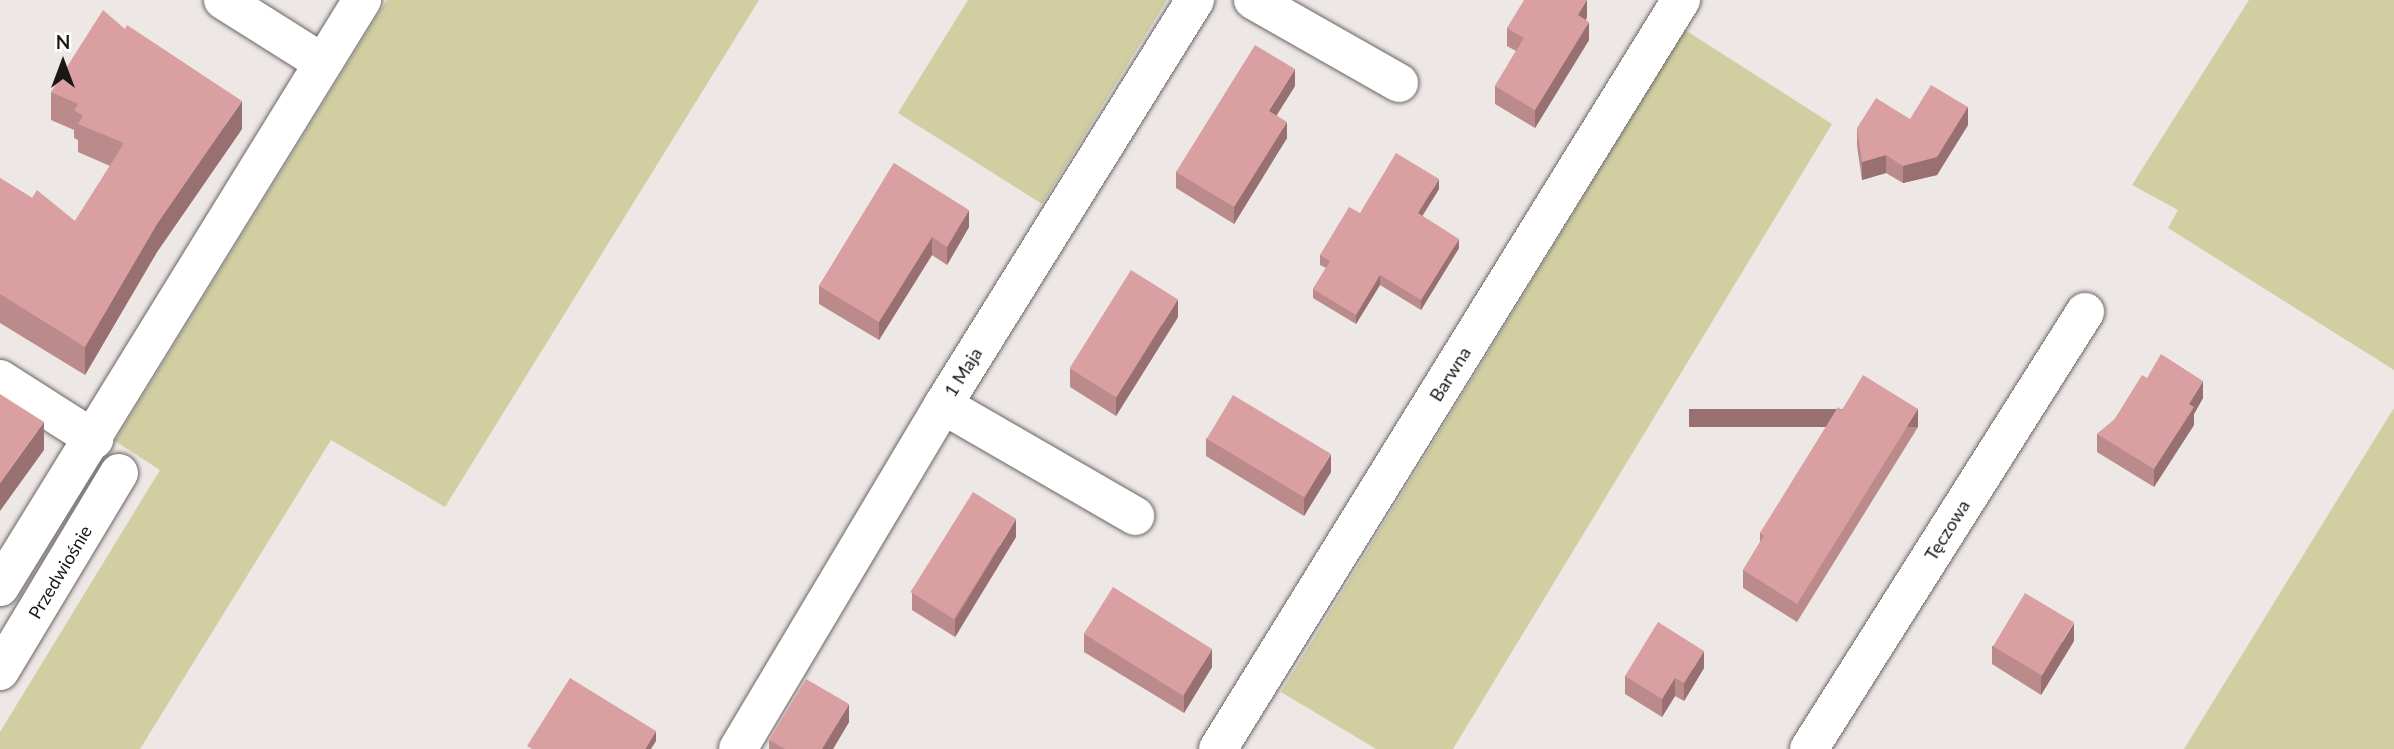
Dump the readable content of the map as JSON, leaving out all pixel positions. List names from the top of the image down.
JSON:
{
  "streets": {
    "street": [
      "1 Maja",
      "Barwna",
      "Tęczowa",
      "Przedwiośnie"
    ]
  },
  "north": "top"
}
